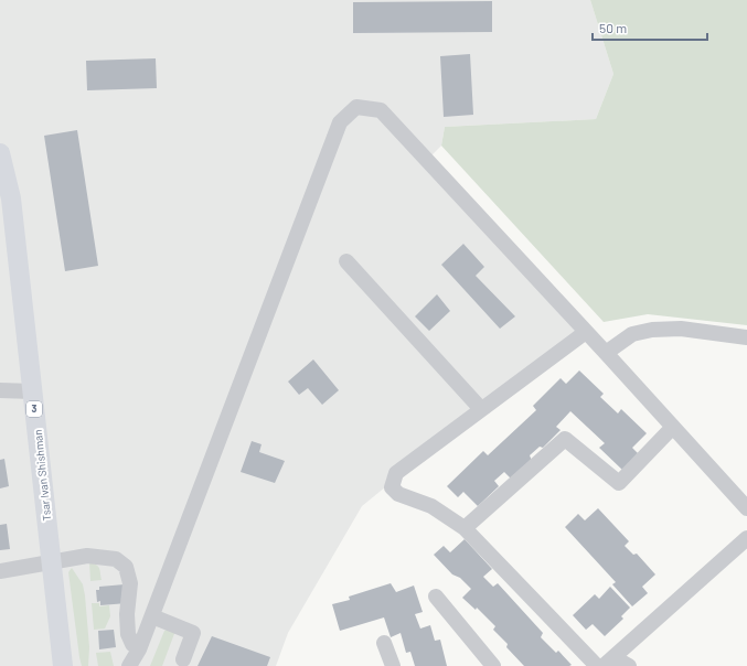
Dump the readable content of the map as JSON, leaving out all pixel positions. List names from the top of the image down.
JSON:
{
  "streets": {
    "main road": ["3", "Tsar Ivan Shishman"]
  },
  "scale_bar": "50 m"
}
